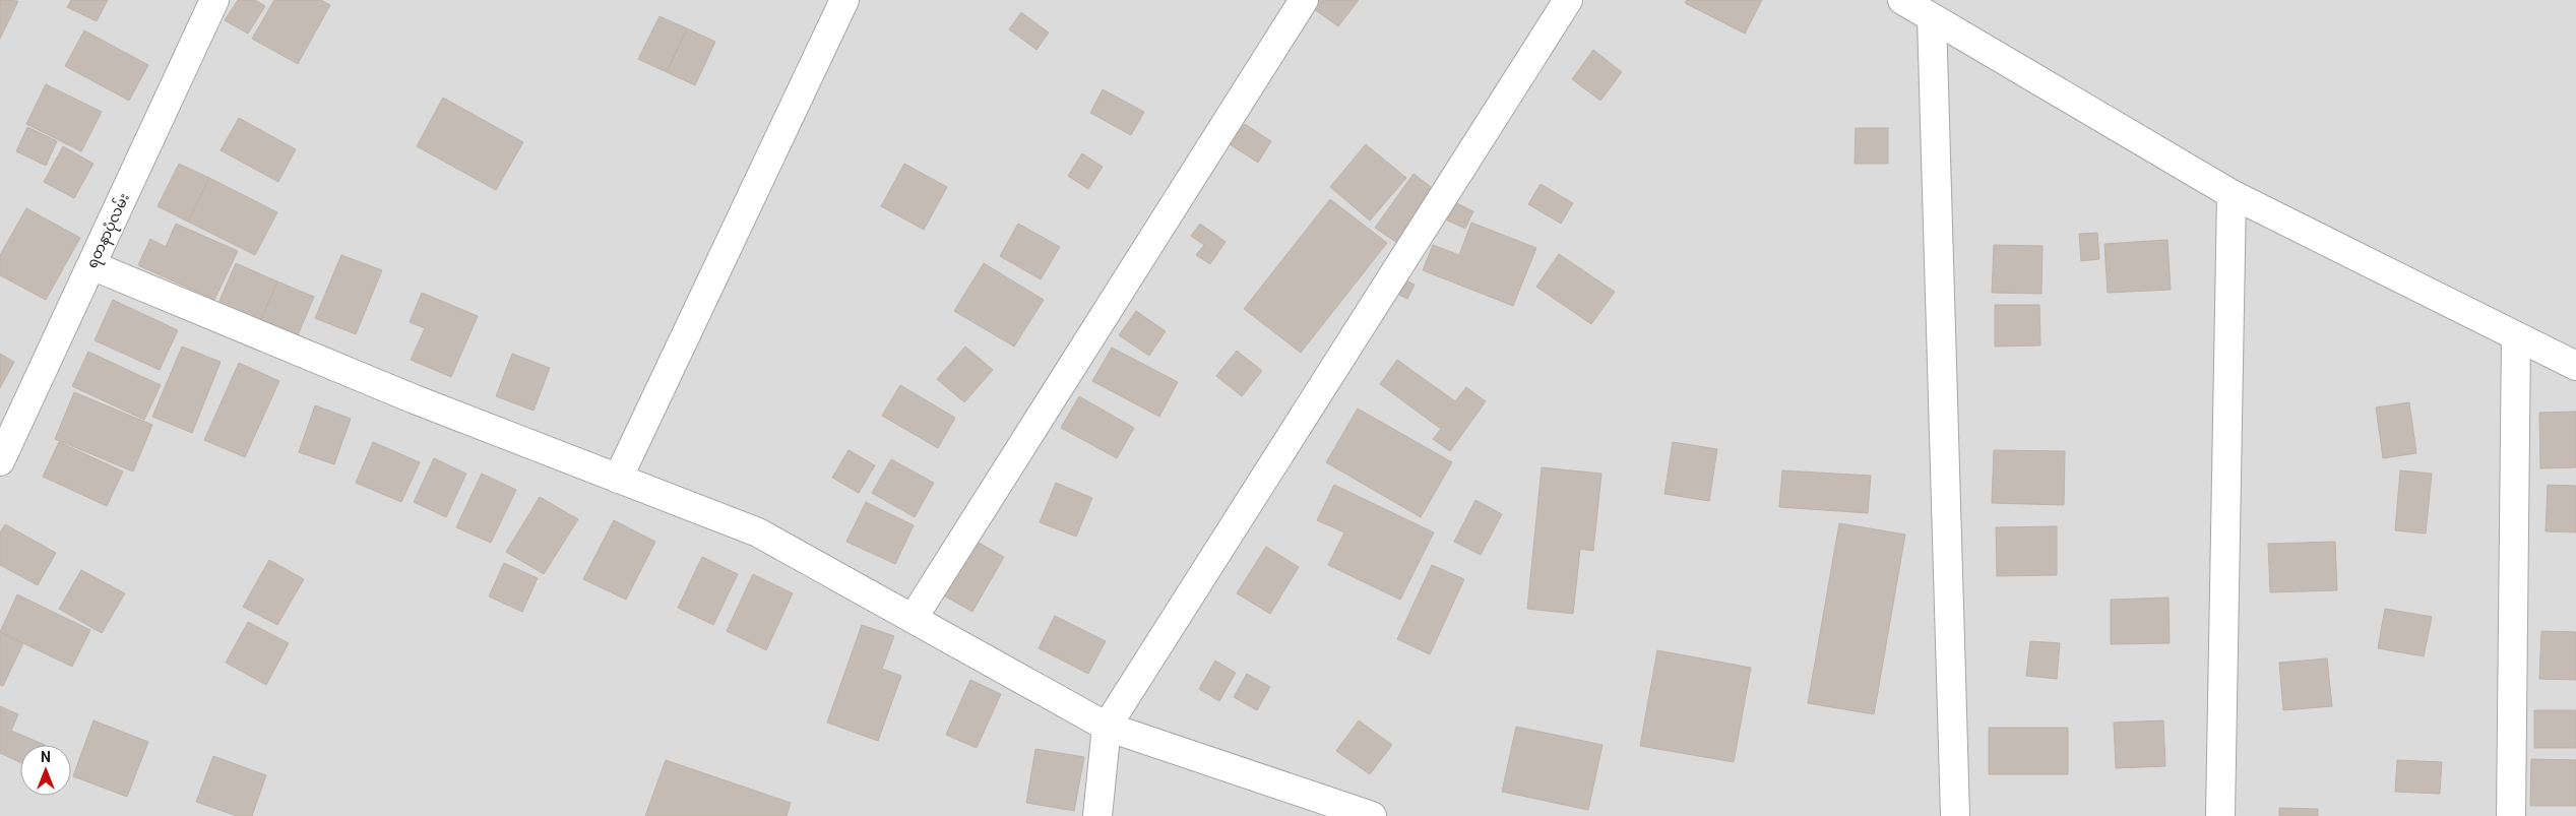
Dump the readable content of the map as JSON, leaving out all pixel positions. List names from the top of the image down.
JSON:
{
  "streets": {
    "street": ["ရတနာပုံလမ်း"]
  },
  "north": "top"
}
